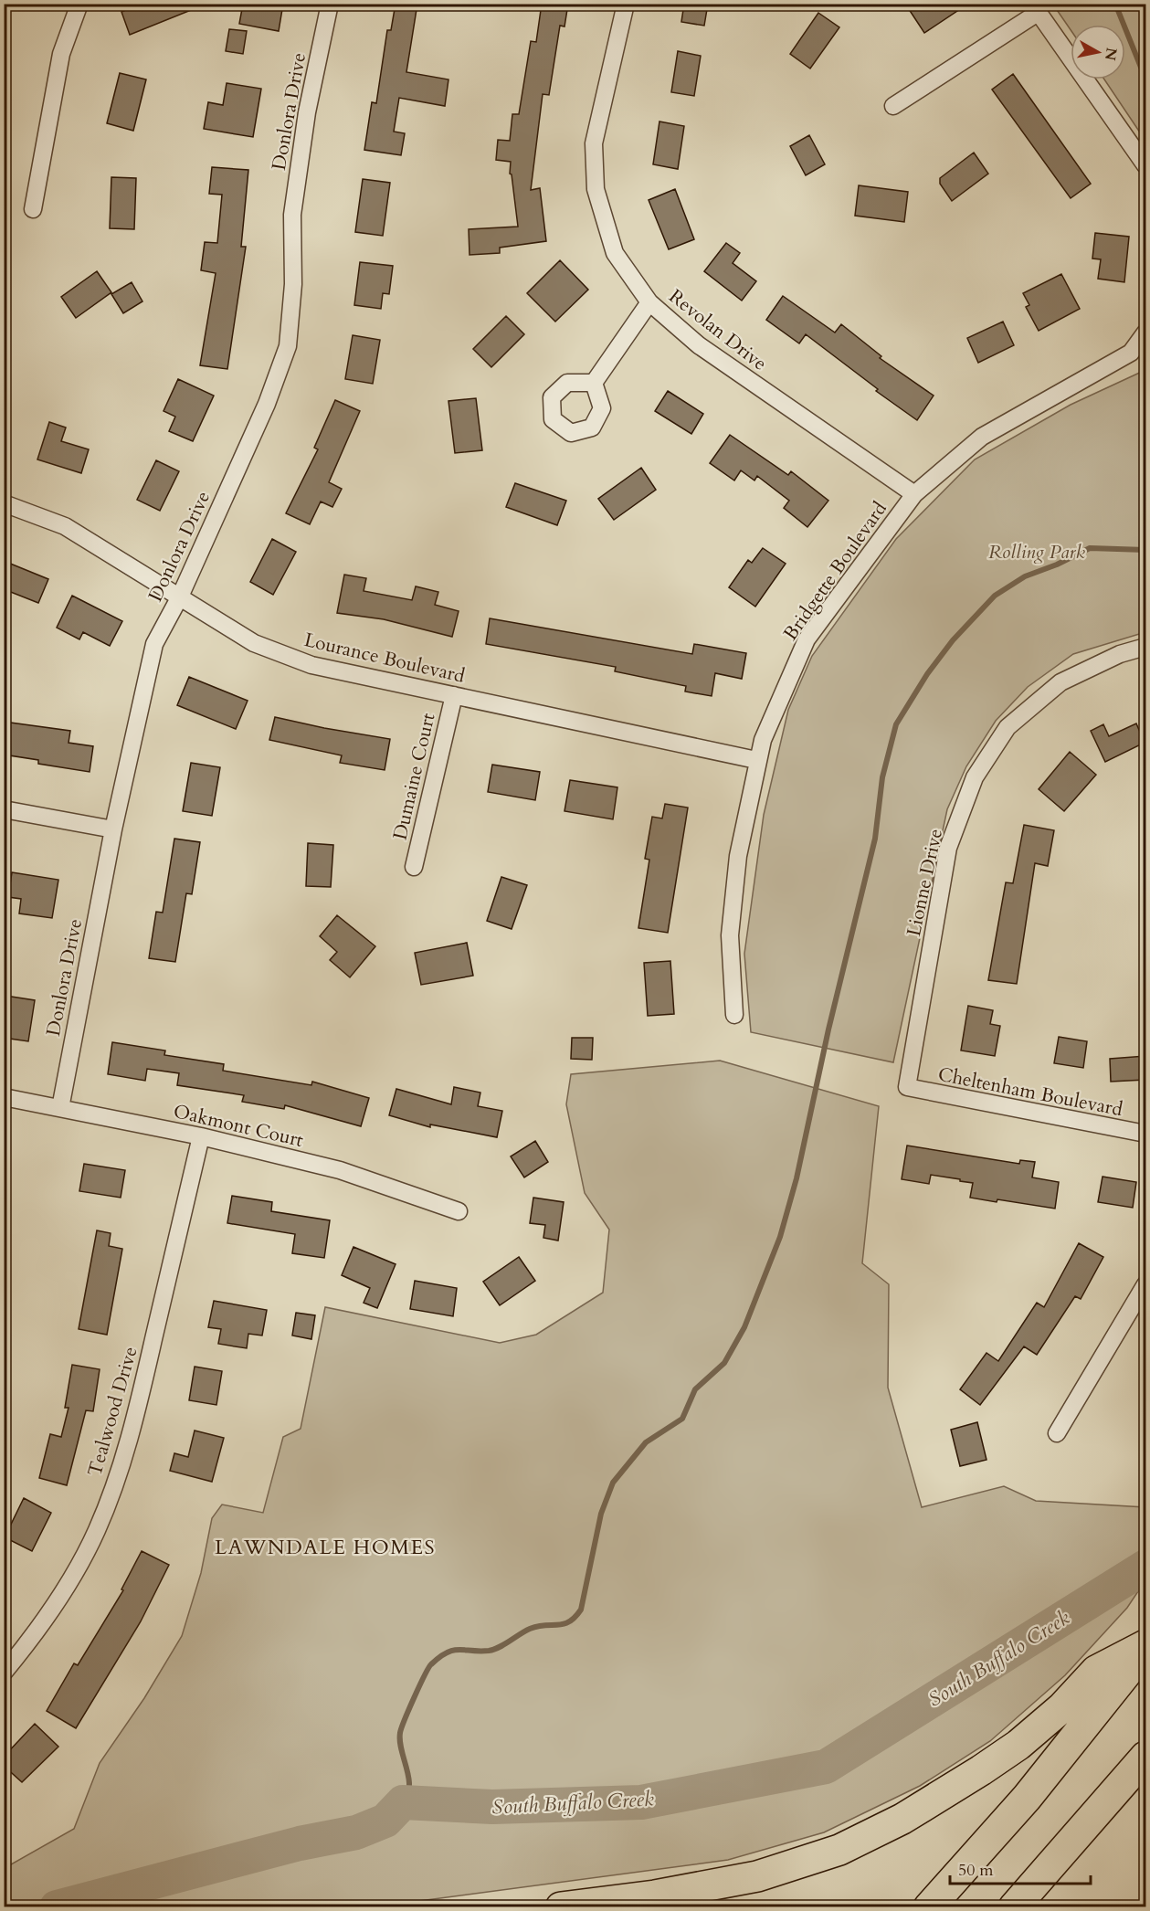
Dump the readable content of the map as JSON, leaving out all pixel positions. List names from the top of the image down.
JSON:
{
  "streets": {
    "street": [
      "Donlora Drive",
      "Revolan Drive",
      "Bridgette Boulevard",
      "Lourance Boulevard",
      "Dumaine Court",
      "Lionne Drive",
      "Cheltenham Boulevard",
      "Oakmont Court",
      "Tealwood Drive"
    ]
  },
  "crossings": [
    ["Donlora Drive", "Lourance Boulevard"],
    ["Donlora Drive", "Oakmont Court"],
    ["Revolan Drive", "Bridgette Boulevard"],
    ["Bridgette Boulevard", "Lourance Boulevard"],
    ["Lourance Boulevard", "Dumaine Court"],
    ["Lionne Drive", "Cheltenham Boulevard"],
    ["Oakmont Court", "Tealwood Drive"]
  ],
  "districts": ["LAWNDALE HOMES"],
  "water": ["South Buffalo Creek"],
  "parks": ["Rolling Park"],
  "scale_bar": "50 m",
  "north": "right"
}
